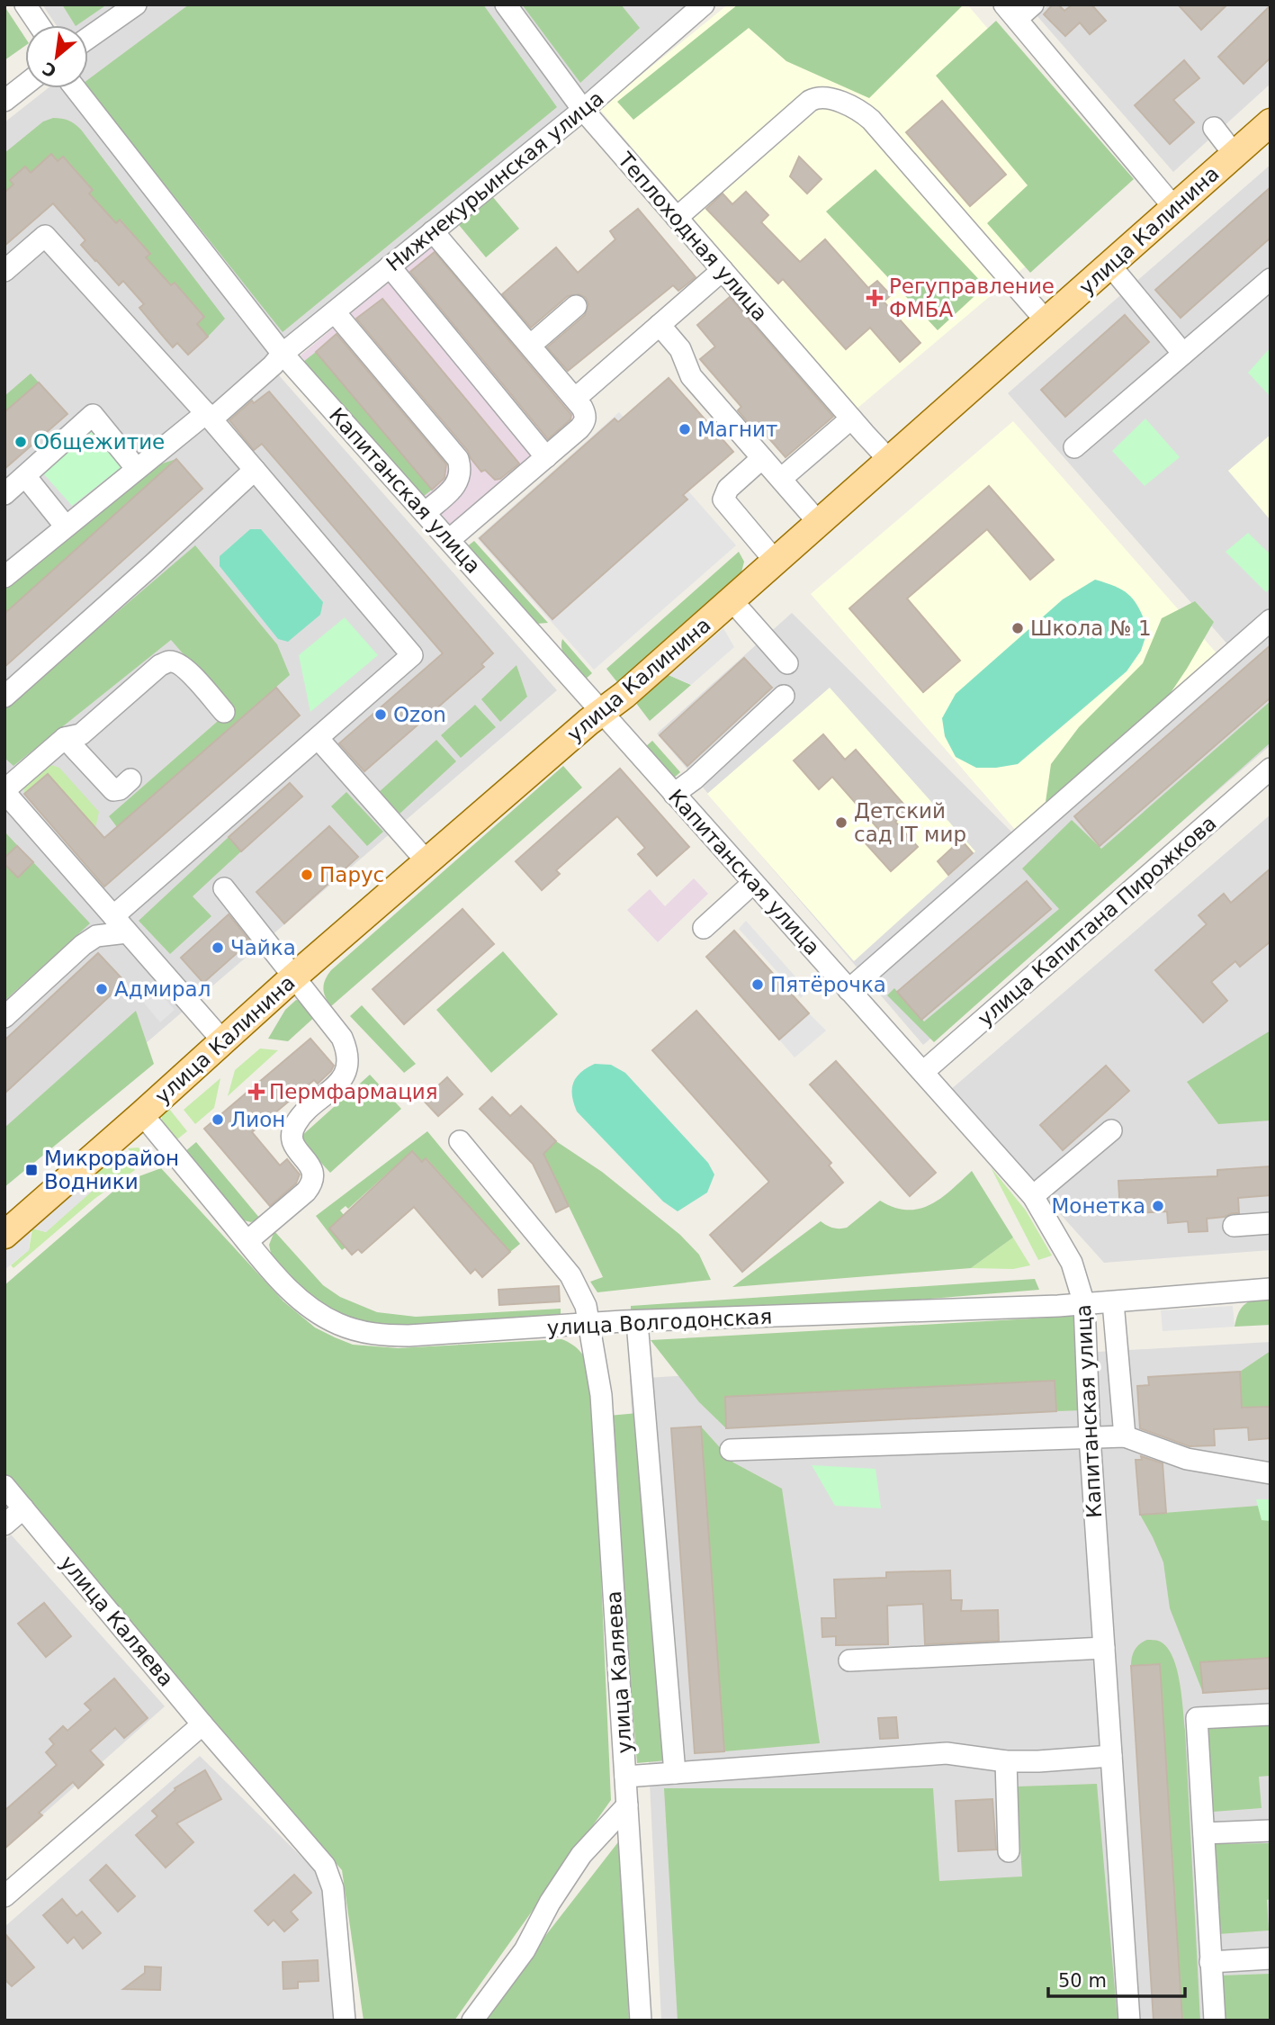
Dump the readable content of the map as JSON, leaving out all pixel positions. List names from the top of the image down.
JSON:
{
  "streets": {
    "main road": ["улица Калинина"],
    "street": [
      "Нижнекурьинская улица",
      "Теплоходная улица",
      "Капитанская улица",
      "улица Капитана Пирожкова",
      "улица Волгодонская",
      "улица Каляева"
    ]
  },
  "crossings": [
    ["Нижнекурьинская улица", "Теплоходная улица"],
    ["Нижнекурьинская улица", "Капитанская улица"],
    ["улица Калинина", "Теплоходная улица"],
    ["улица Калинина", "Капитанская улица"],
    ["улица Калинина", "улица Волгодонская"],
    ["Капитанская улица", "улица Капитана Пирожкова"],
    ["Капитанская улица", "улица Волгодонская"],
    ["улица Волгодонская", "улица Каляева"]
  ],
  "places": {
    "health": ["Регуправление ФМБА", "Пермфармация"],
    "other": [
      "Магнит",
      "Общежитие",
      "Школа № 1",
      "Ozon",
      "Детский сад IT мир",
      "Парус",
      "Чайка",
      "Пятёрочка",
      "Адмирал",
      "Лион",
      "Монетка"
    ],
    "transit": ["Микрорайон Водники"]
  },
  "scale_bar": "50 m",
  "north": "bottom left"
}
